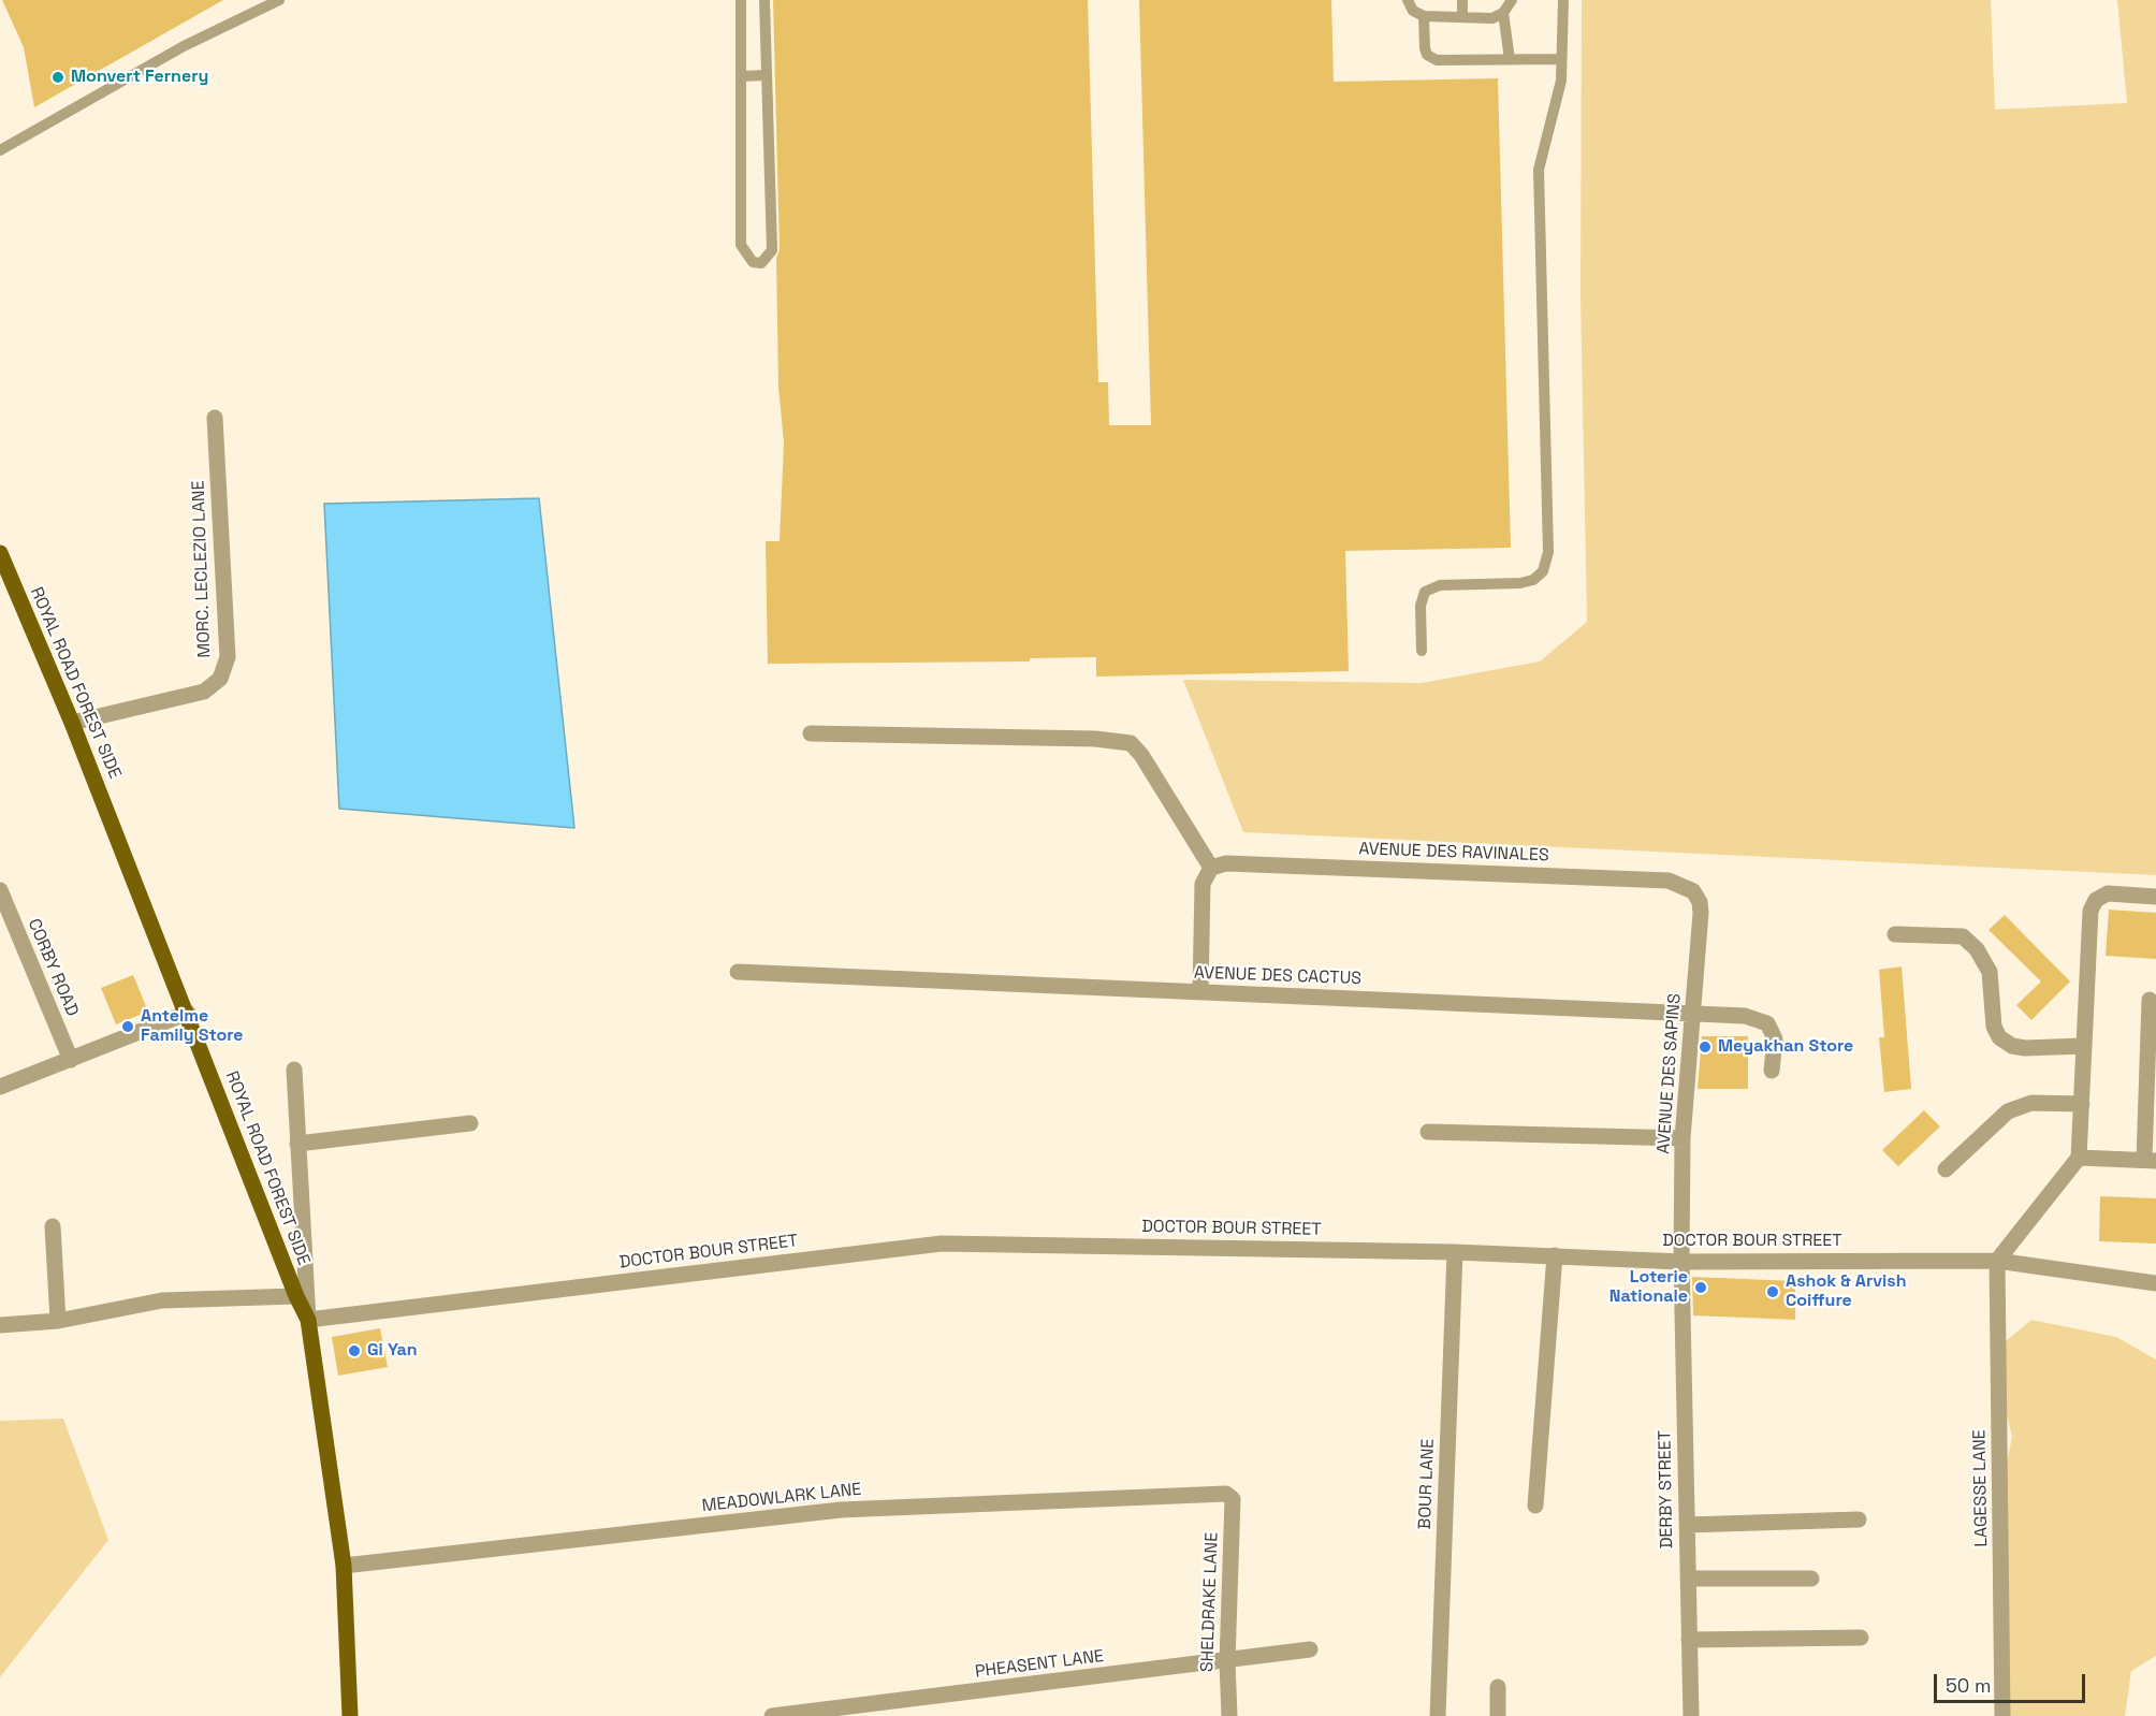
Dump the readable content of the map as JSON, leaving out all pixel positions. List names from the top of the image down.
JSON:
{
  "streets": {
    "main road": ["ROYAL ROAD FOREST SIDE"],
    "street": [
      "MORC. LECLEZIO LANE",
      "AVENUE DES RAVINALES",
      "CORBY ROAD",
      "AVENUE DES CACTUS",
      "AVENUE DES SAPINS",
      "DOCTOR BOUR STREET",
      "BOUR LANE",
      "LAGESSE LANE",
      "DERBY STREET",
      "MEADOWLARK LANE",
      "SHELDRAKE LANE",
      "PHEASENT LANE"
    ]
  },
  "crossings": [
    ["MORC. LECLEZIO LANE", "ROYAL ROAD FOREST SIDE"],
    ["ROYAL ROAD FOREST SIDE", "DOCTOR BOUR STREET"],
    ["ROYAL ROAD FOREST SIDE", "MEADOWLARK LANE"],
    ["AVENUE DES RAVINALES", "AVENUE DES SAPINS"],
    ["AVENUE DES CACTUS", "AVENUE DES SAPINS"],
    ["AVENUE DES SAPINS", "DOCTOR BOUR STREET"],
    ["AVENUE DES SAPINS", "DERBY STREET"],
    ["DOCTOR BOUR STREET", "BOUR LANE"],
    ["DOCTOR BOUR STREET", "LAGESSE LANE"],
    ["DOCTOR BOUR STREET", "DERBY STREET"],
    ["MEADOWLARK LANE", "SHELDRAKE LANE"],
    ["SHELDRAKE LANE", "PHEASENT LANE"]
  ],
  "places": [
    "Monvert Fernery",
    "Antelme Family Store",
    "Meyakhan Store",
    "Loterie Nationale",
    "Ashok & Arvish Coiffure",
    "Gi Yan"
  ],
  "scale_bar": "50 m"
}
